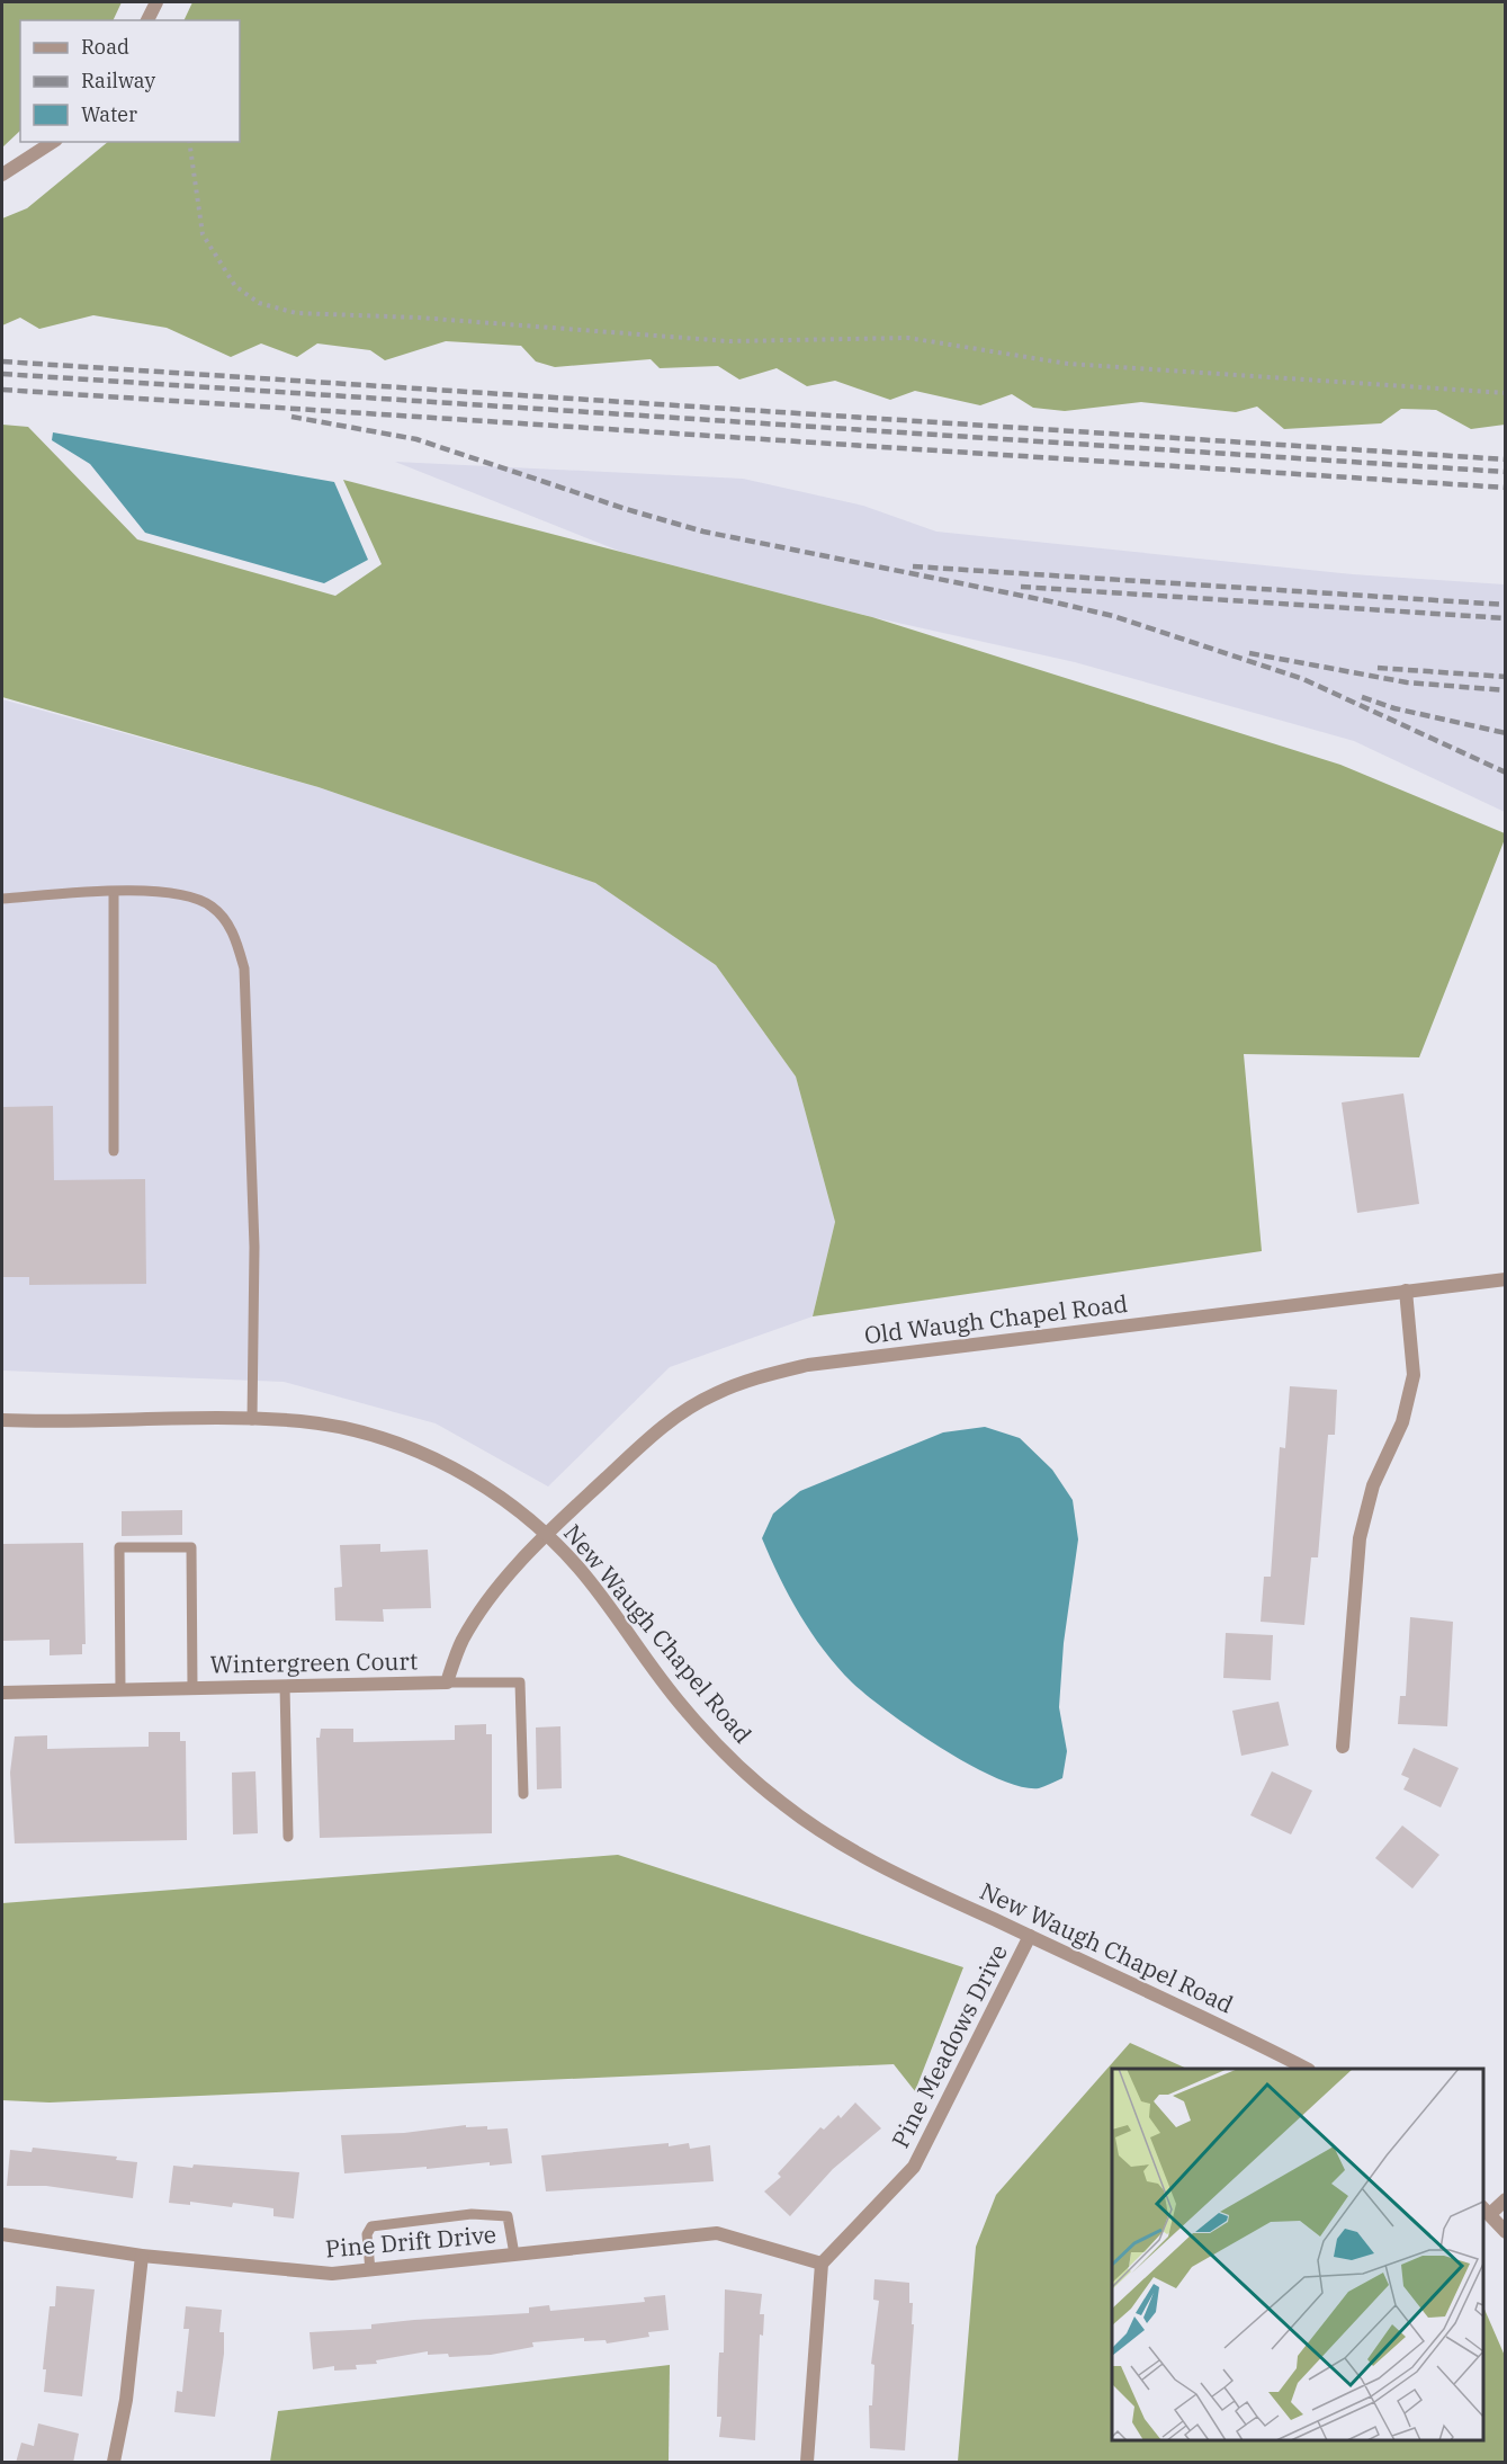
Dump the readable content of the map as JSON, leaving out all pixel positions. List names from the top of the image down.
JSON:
{
  "streets": {
    "street": [
      "Old Waugh Chapel Road",
      "New Waugh Chapel Road",
      "Wintergreen Court",
      "Pine Meadows Drive",
      "Pine Drift Drive"
    ]
  },
  "crossings": [
    ["Old Waugh Chapel Road", "New Waugh Chapel Road"],
    ["Old Waugh Chapel Road", "Wintergreen Court"],
    ["New Waugh Chapel Road", "Wintergreen Court"],
    ["New Waugh Chapel Road", "Pine Meadows Drive"],
    ["Pine Meadows Drive", "Pine Drift Drive"]
  ],
  "legend": ["Road", "Railway", "Water"]
}
